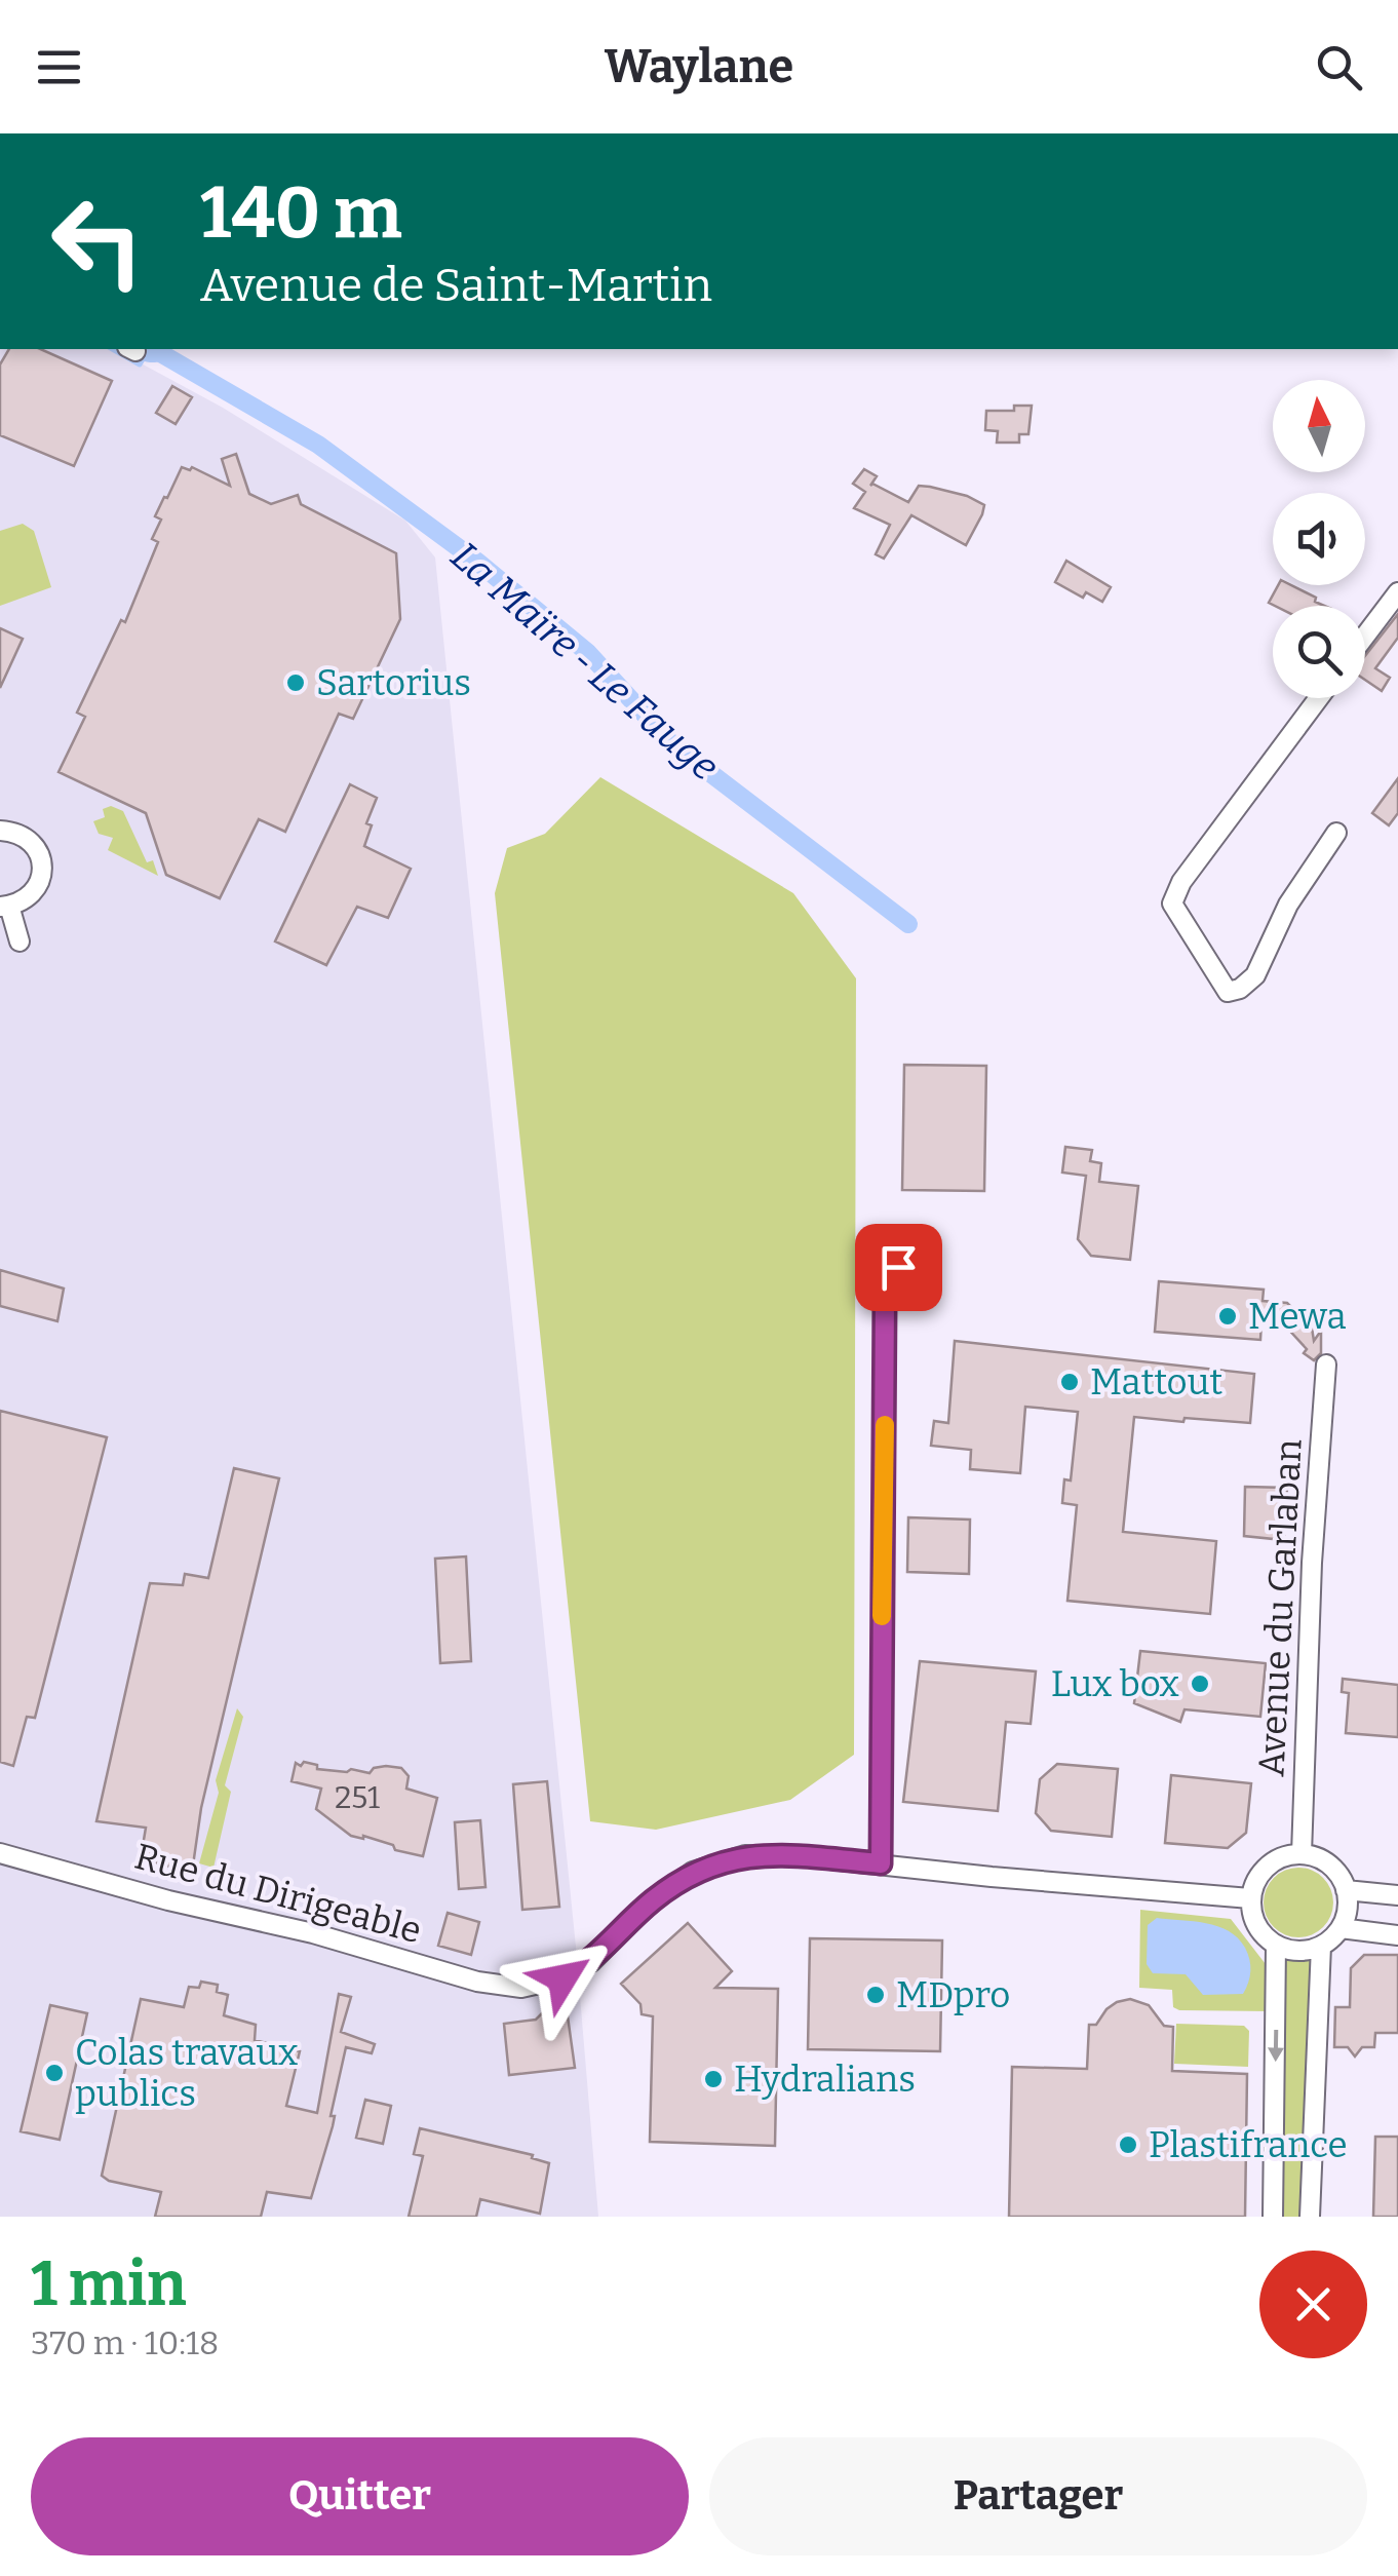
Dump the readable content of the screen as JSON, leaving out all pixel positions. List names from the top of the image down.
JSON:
{
  "streets": {
    "street": ["Avenue du Garlaban", "Rue du Dirigeable"]
  },
  "water": ["La Maïre - Le Fauge"],
  "places": [
    "Sartorius",
    "Mewa",
    "Mattout",
    "Lux box",
    "MDpro",
    "Colas travaux publics",
    "Hydralians",
    "Plastifrance"
  ],
  "house_numbers": ["251"],
  "north": "top",
  "page": {
    "header": "Waylane",
    "turn": ["140 m", "Avenue de Saint-Martin"],
    "heading": ["1 min", "370 m · 10:18"],
    "buttons": ["Quitter", "Partager"]
  }
}
